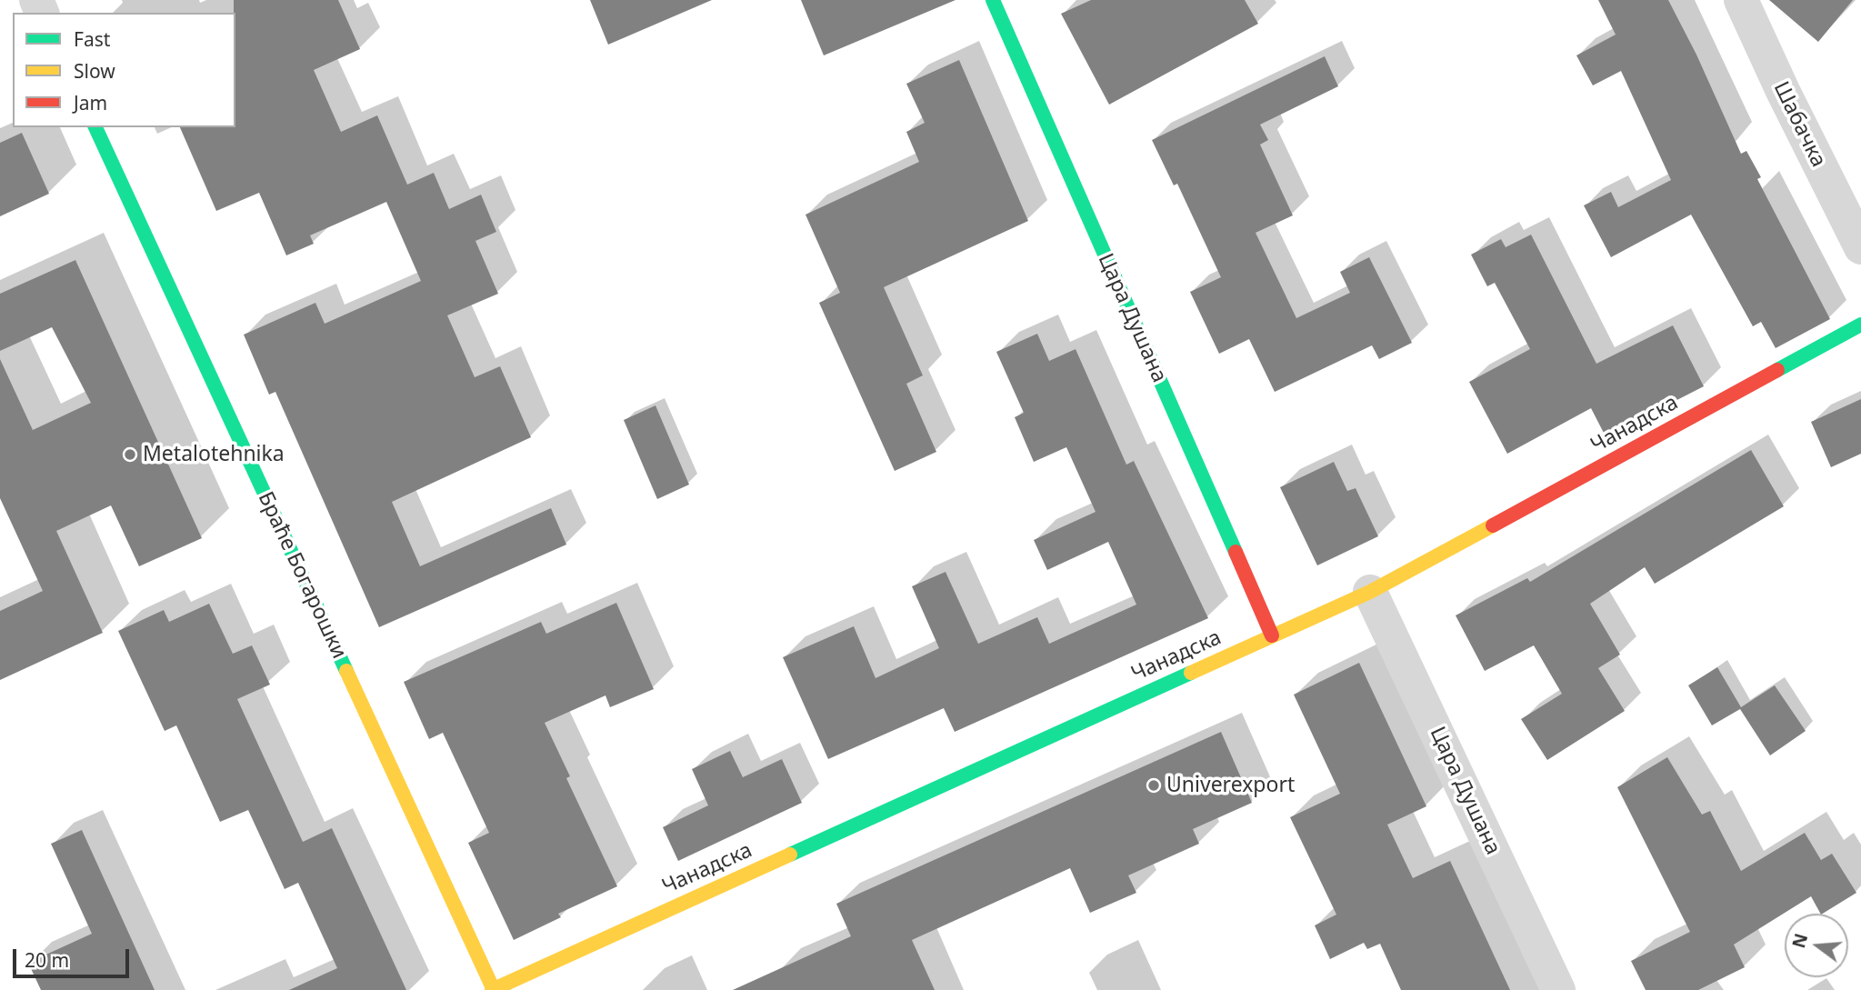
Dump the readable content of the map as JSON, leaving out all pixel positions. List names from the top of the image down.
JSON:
{
  "streets": {
    "street": [
      "Шабачка",
      "Цара Душана",
      "Чанадска",
      "Браће Богарошки"
    ]
  },
  "crossings": [
    ["Цара Душана", "Чанадска"],
    ["Чанадска", "Браће Богарошки"]
  ],
  "places": ["Metalotehnika", "Univerexport"],
  "legend": ["Fast", "Slow", "Jam"],
  "scale_bar": "20 m",
  "north": "left"
}
